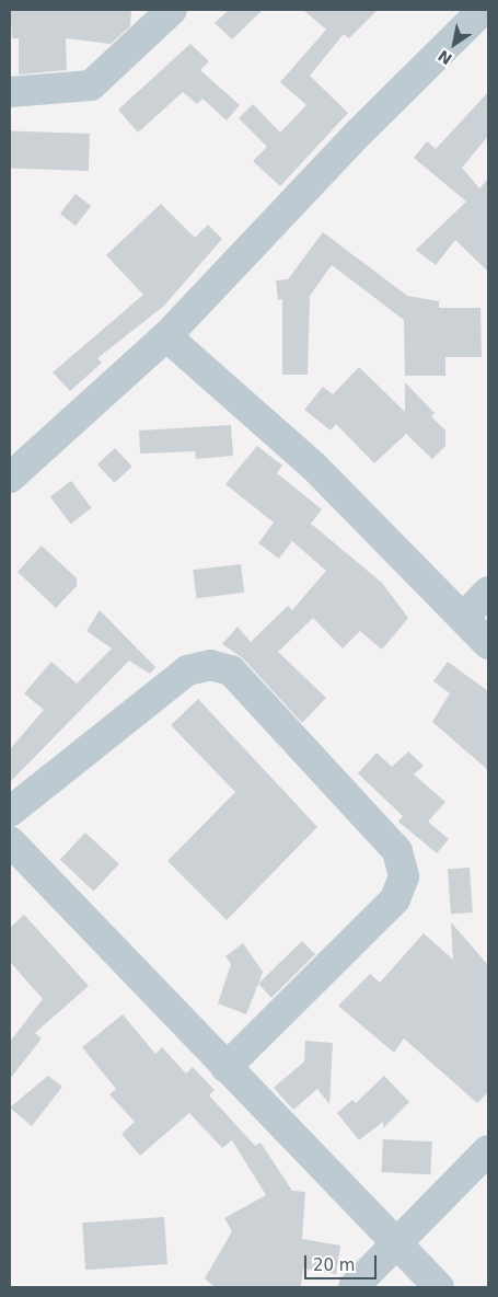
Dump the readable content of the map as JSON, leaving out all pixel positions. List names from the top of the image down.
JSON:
{
  "scale_bar": "20 m",
  "north": "bottom left"
}
